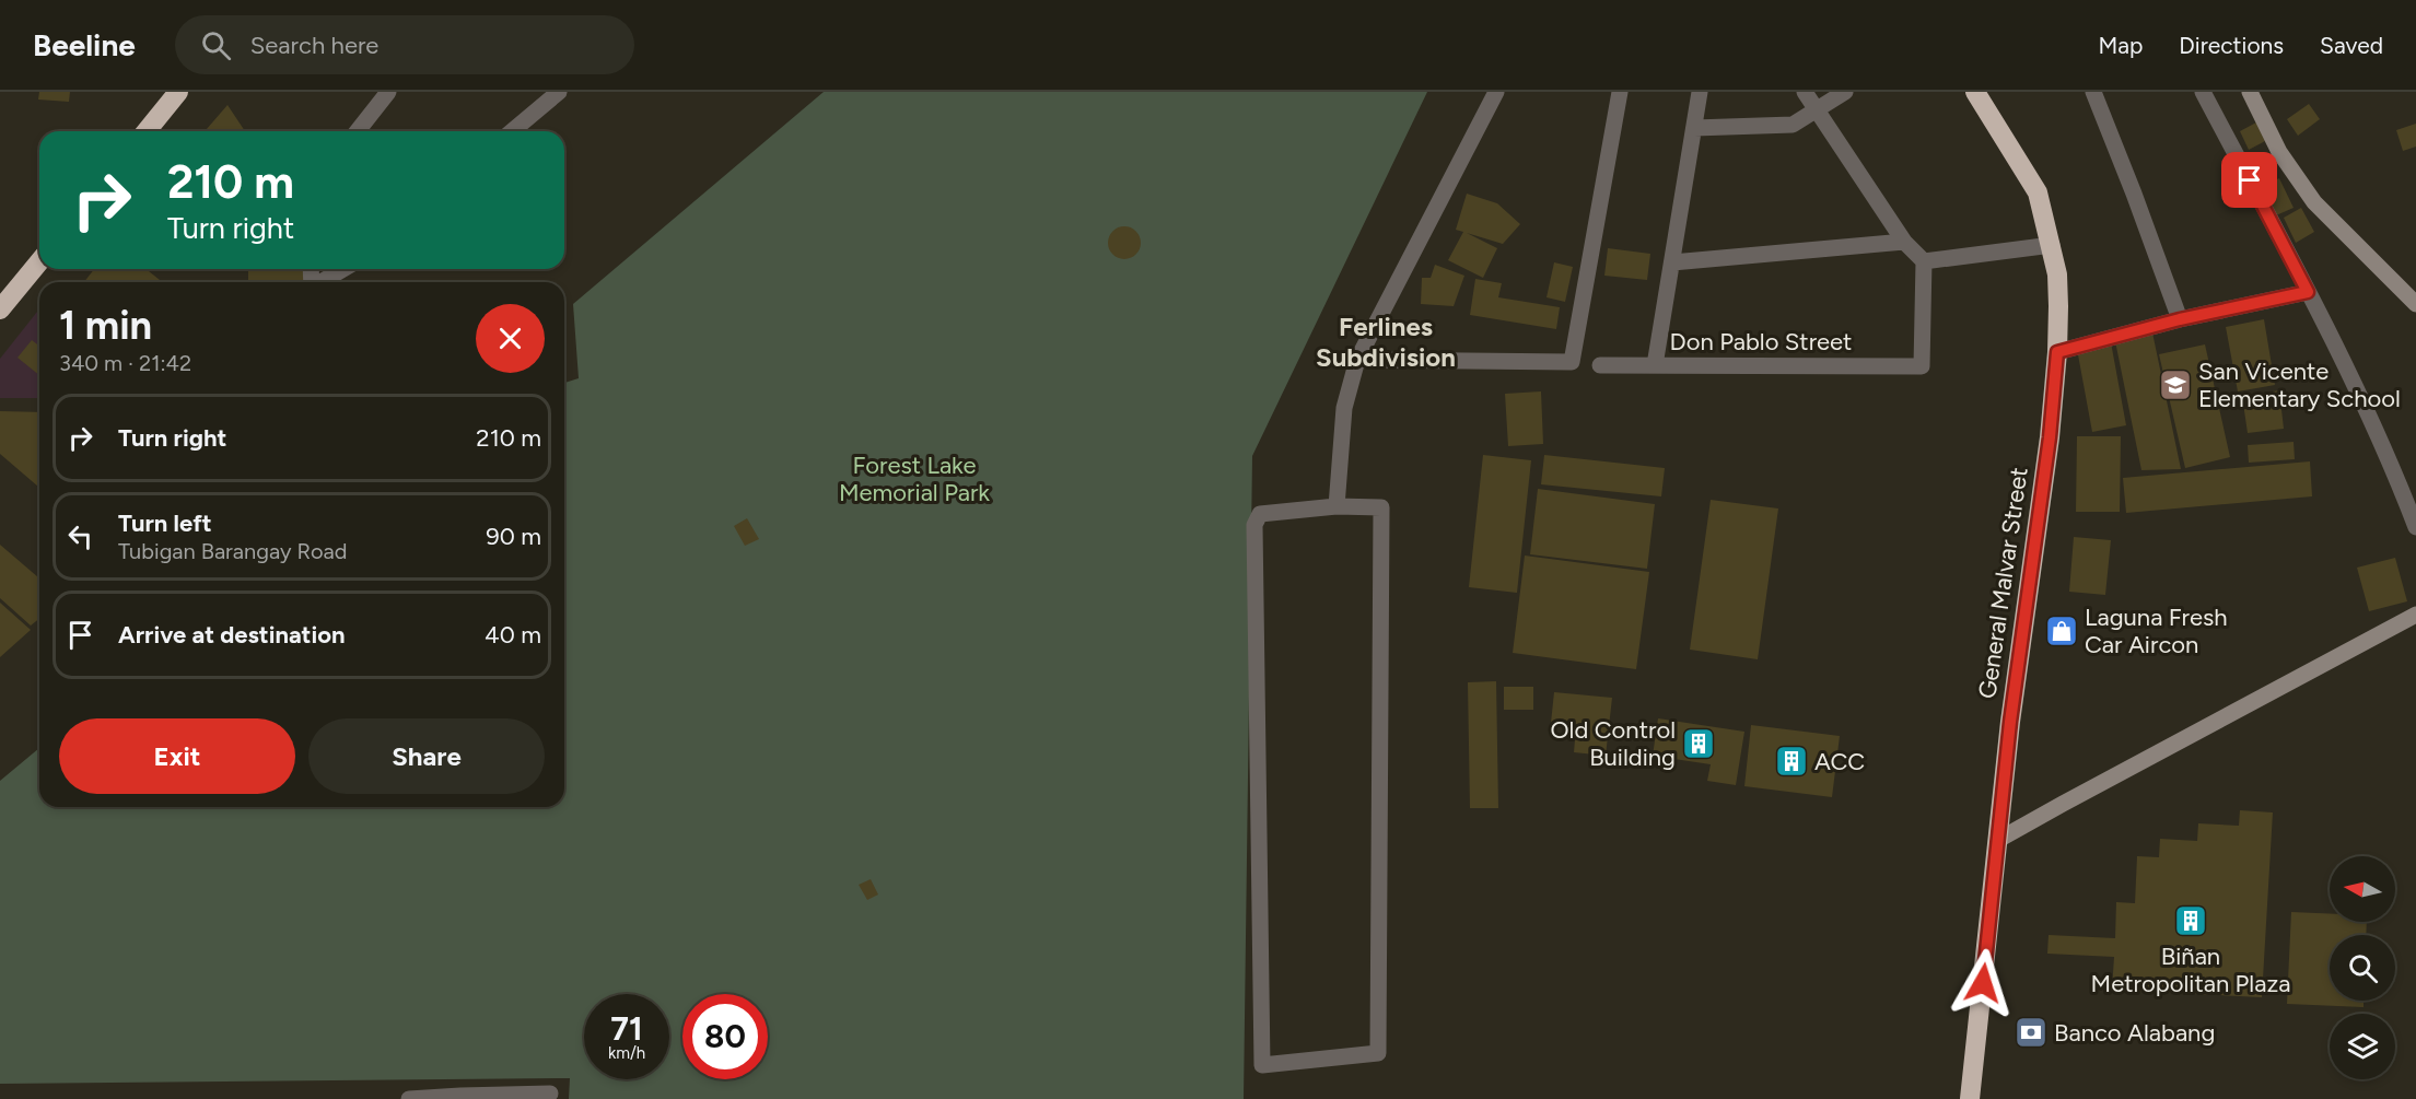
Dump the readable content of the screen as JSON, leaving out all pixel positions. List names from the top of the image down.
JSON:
{
  "streets": {
    "highway": ["General Malvar Street"],
    "street": ["Don Pablo Street"]
  },
  "districts": ["Ferlines Subdivision"],
  "parks": ["Forest Lake Memorial Park"],
  "places": {
    "school or university": ["San Vicente Elementary School"],
    "shop": ["Laguna Fresh Car Aircon"],
    "building": ["Old Control Building", "ACC", "Biñan Metropolitan Plaza"],
    "bank": ["Banco Alabang"]
  },
  "north": "left",
  "page": {
    "header": "Beeline",
    "search": "Search here",
    "nav": ["Map", "Directions", "Saved"],
    "turn": ["210 m", "Turn right"],
    "heading": ["1 min", "340 m · 21:42"],
    "list": [
      {
        "name": "Turn right",
        "value": "210 m"
      },
      {
        "name": "Turn left",
        "note": "Tubigan Barangay Road",
        "value": "90 m"
      },
      {
        "name": "Arrive at destination",
        "value": "40 m"
      }
    ],
    "buttons": ["Exit", "Share"],
    "speed": "71 km/h",
    "limit": "80"
  }
}
